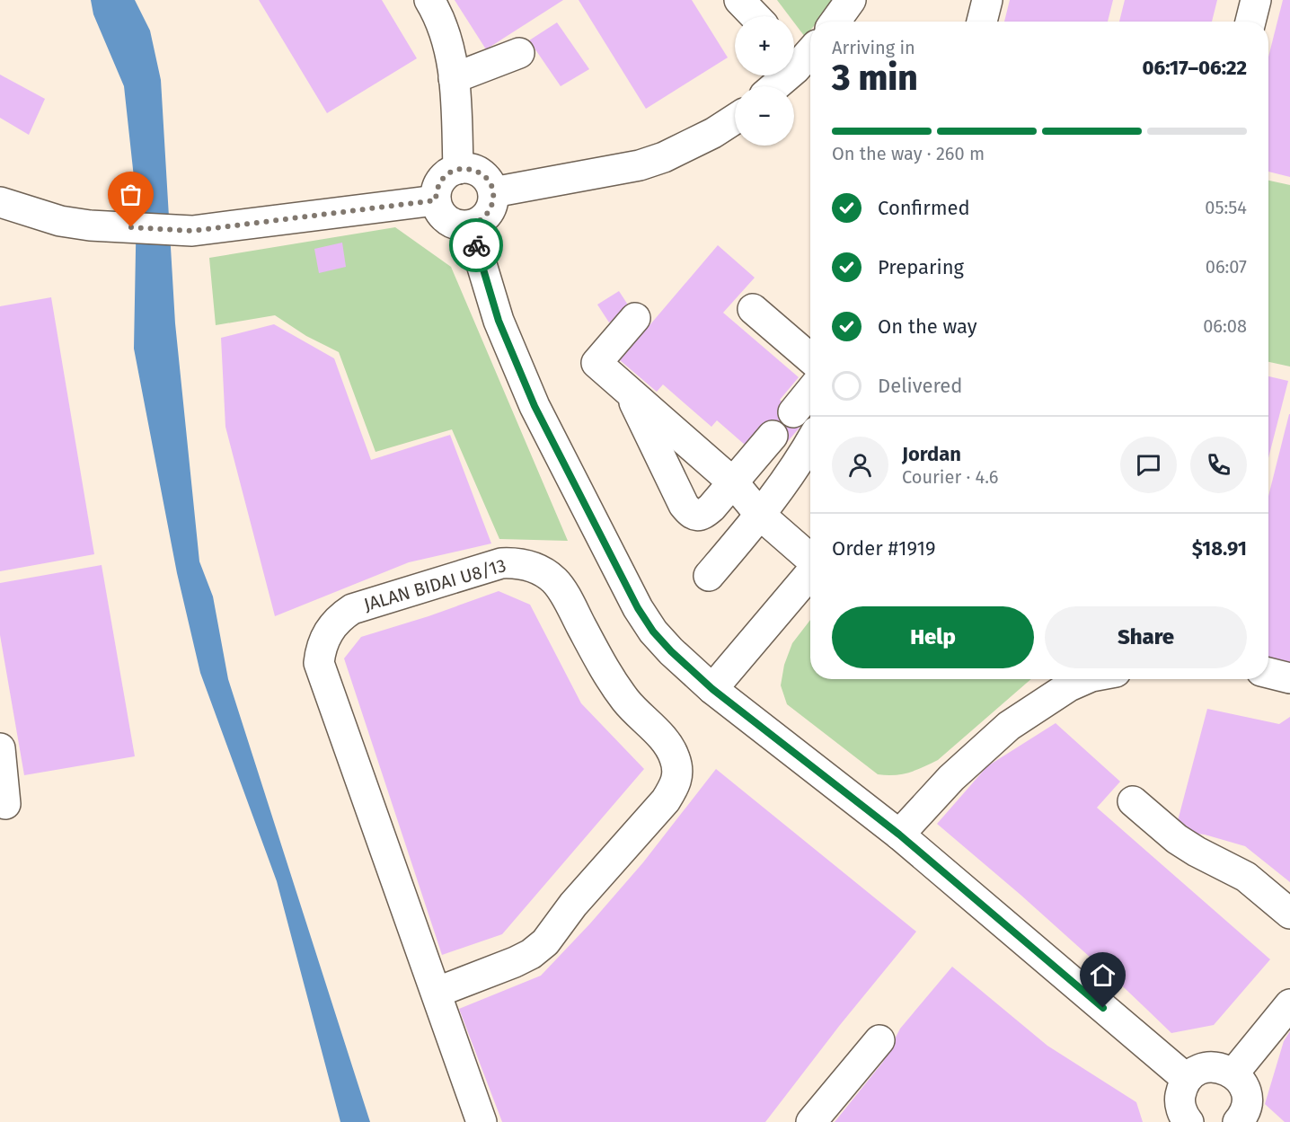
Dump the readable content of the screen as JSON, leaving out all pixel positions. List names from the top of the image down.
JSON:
{
  "streets": {
    "street": ["JALAN BIDAI U8/13"]
  },
  "page": {
    "map_buttons": ["+", "−"],
    "heading": ["3 min", "Arriving in", "06:17–06:22"],
    "panel": [
      "Jordan",
      "Courier · 4.6",
      "Order #1919",
      "$18.91"
    ],
    "bar": "On the way · 260 m",
    "list": [
      ["Confirmed", "05:54"],
      ["Preparing", "06:07"],
      ["On the way", "06:08"],
      "Delivered"
    ],
    "buttons": ["Help", "Share"]
  }
}
